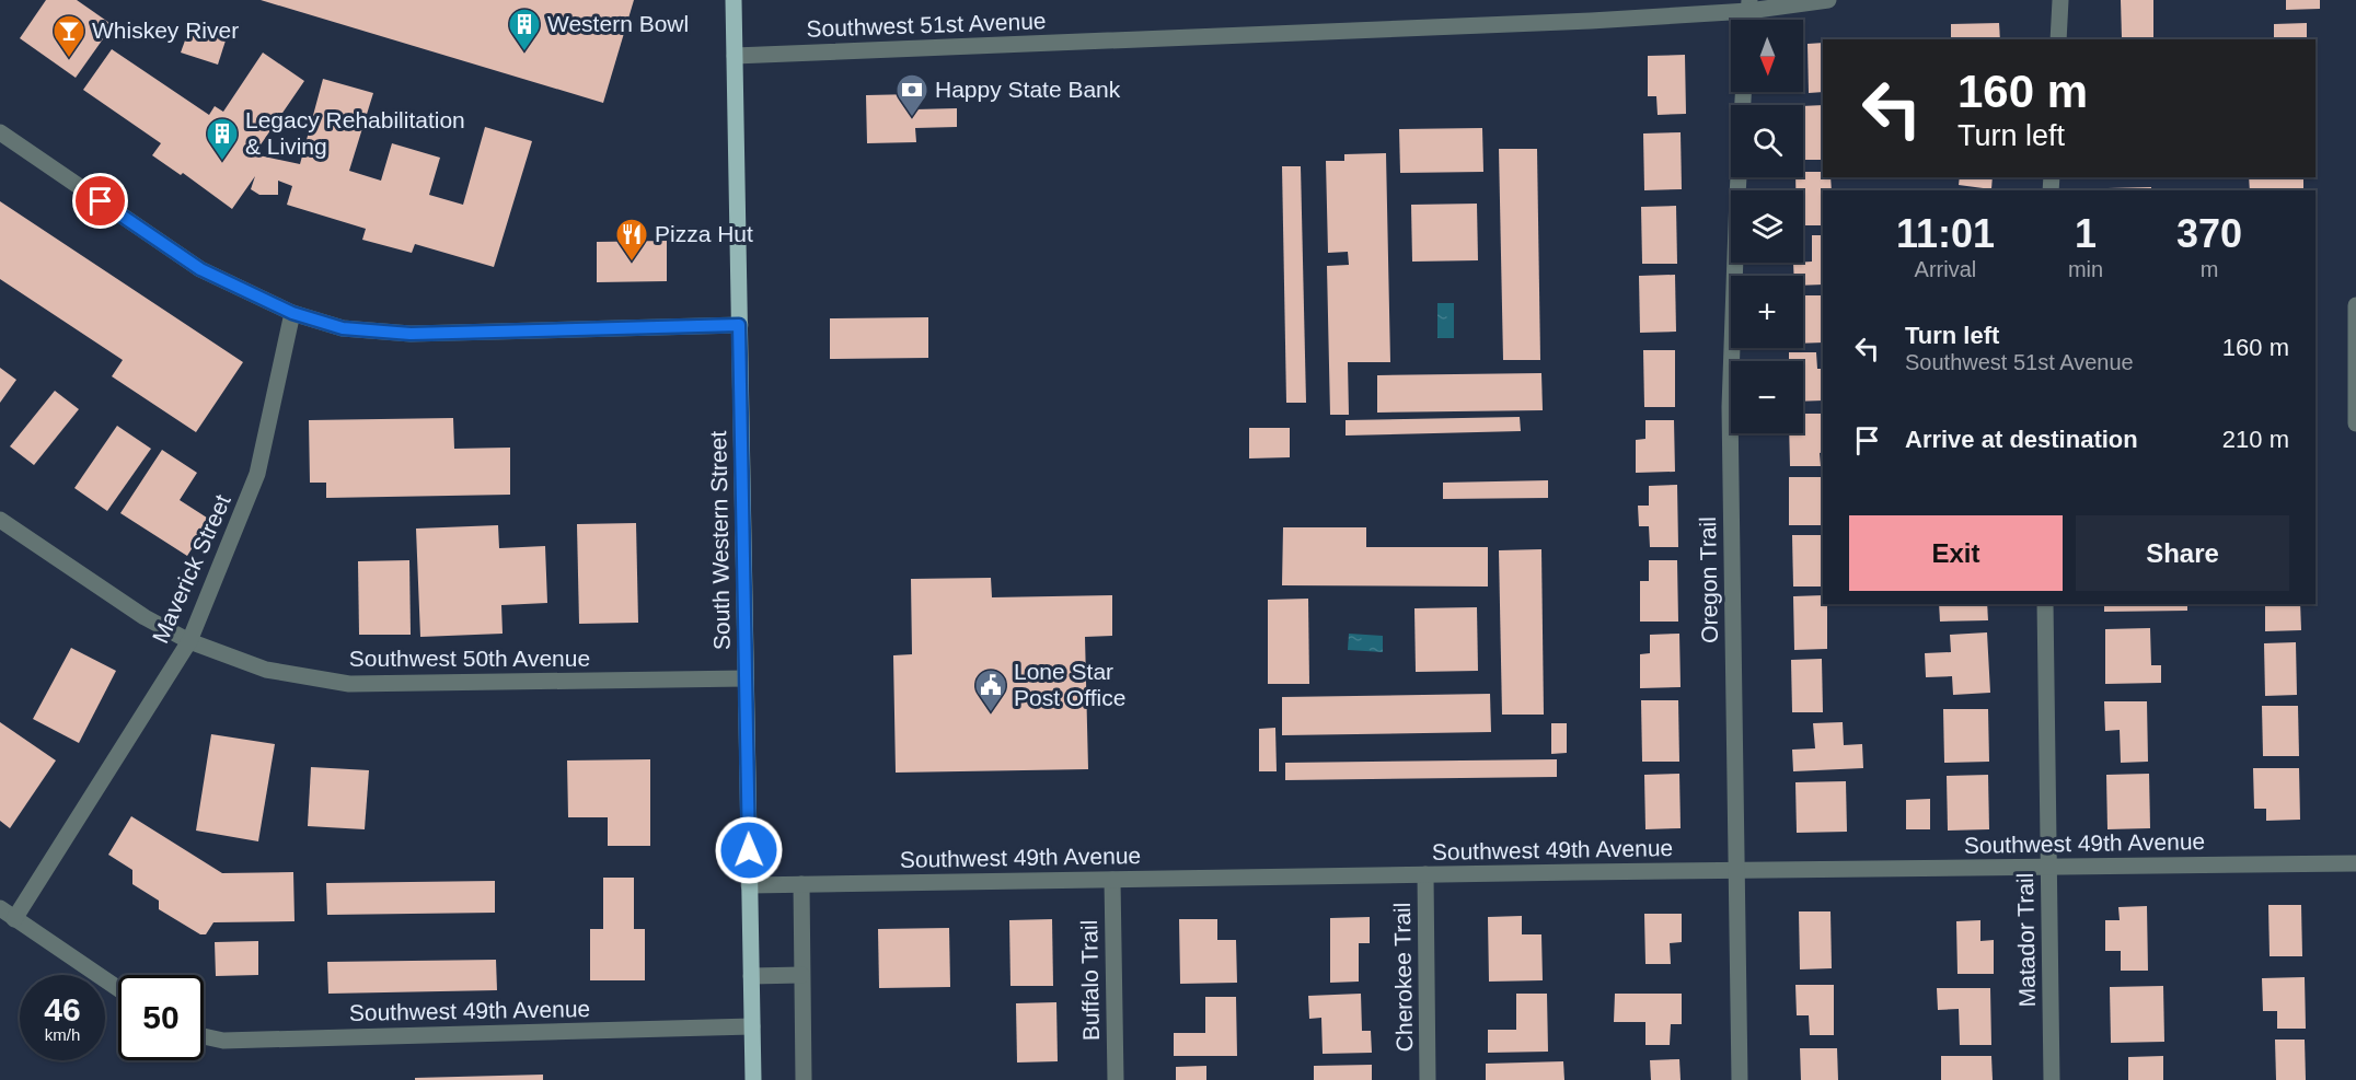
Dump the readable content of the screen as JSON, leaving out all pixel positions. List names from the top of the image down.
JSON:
{
  "streets": {
    "main road": ["South Western Street"],
    "street": [
      "Southwest 51st Avenue",
      "Maverick Street",
      "Oregon Trail",
      "Southwest 50th Avenue",
      "Southwest 49th Avenue",
      "Matador Trail",
      "Cherokee Trail",
      "Buffalo Trail"
    ]
  },
  "crossings": [
    ["Southwest 51st Avenue", "South Western Street"],
    ["South Western Street", "Southwest 50th Avenue"],
    ["South Western Street", "Southwest 49th Avenue"],
    ["Maverick Street", "Southwest 50th Avenue"],
    ["Oregon Trail", "Southwest 49th Avenue"],
    ["Southwest 49th Avenue", "Matador Trail"],
    ["Southwest 49th Avenue", "Cherokee Trail"],
    ["Southwest 49th Avenue", "Buffalo Trail"]
  ],
  "places": {
    "building": ["Western Bowl", "Legacy Rehabilitation & Living"],
    "bar": ["Whiskey River"],
    "bank": ["Happy State Bank"],
    "restaurant": ["Pizza Hut"],
    "public building": ["Lone Star Post Office"]
  },
  "north": "bottom",
  "page": {
    "map_buttons": ["+", "−"],
    "turn": ["160 m", "Turn left"],
    "eta": [
      "11:01",
      "Arrival",
      "1",
      "min",
      "370",
      "m"
    ],
    "list": [
      {
        "name": "Turn left",
        "note": "Southwest 51st Avenue",
        "value": "160 m"
      },
      {
        "name": "Arrive at destination",
        "value": "210 m"
      }
    ],
    "buttons": ["Exit", "Share"],
    "speed": "46 km/h",
    "limit": "50"
  }
}
